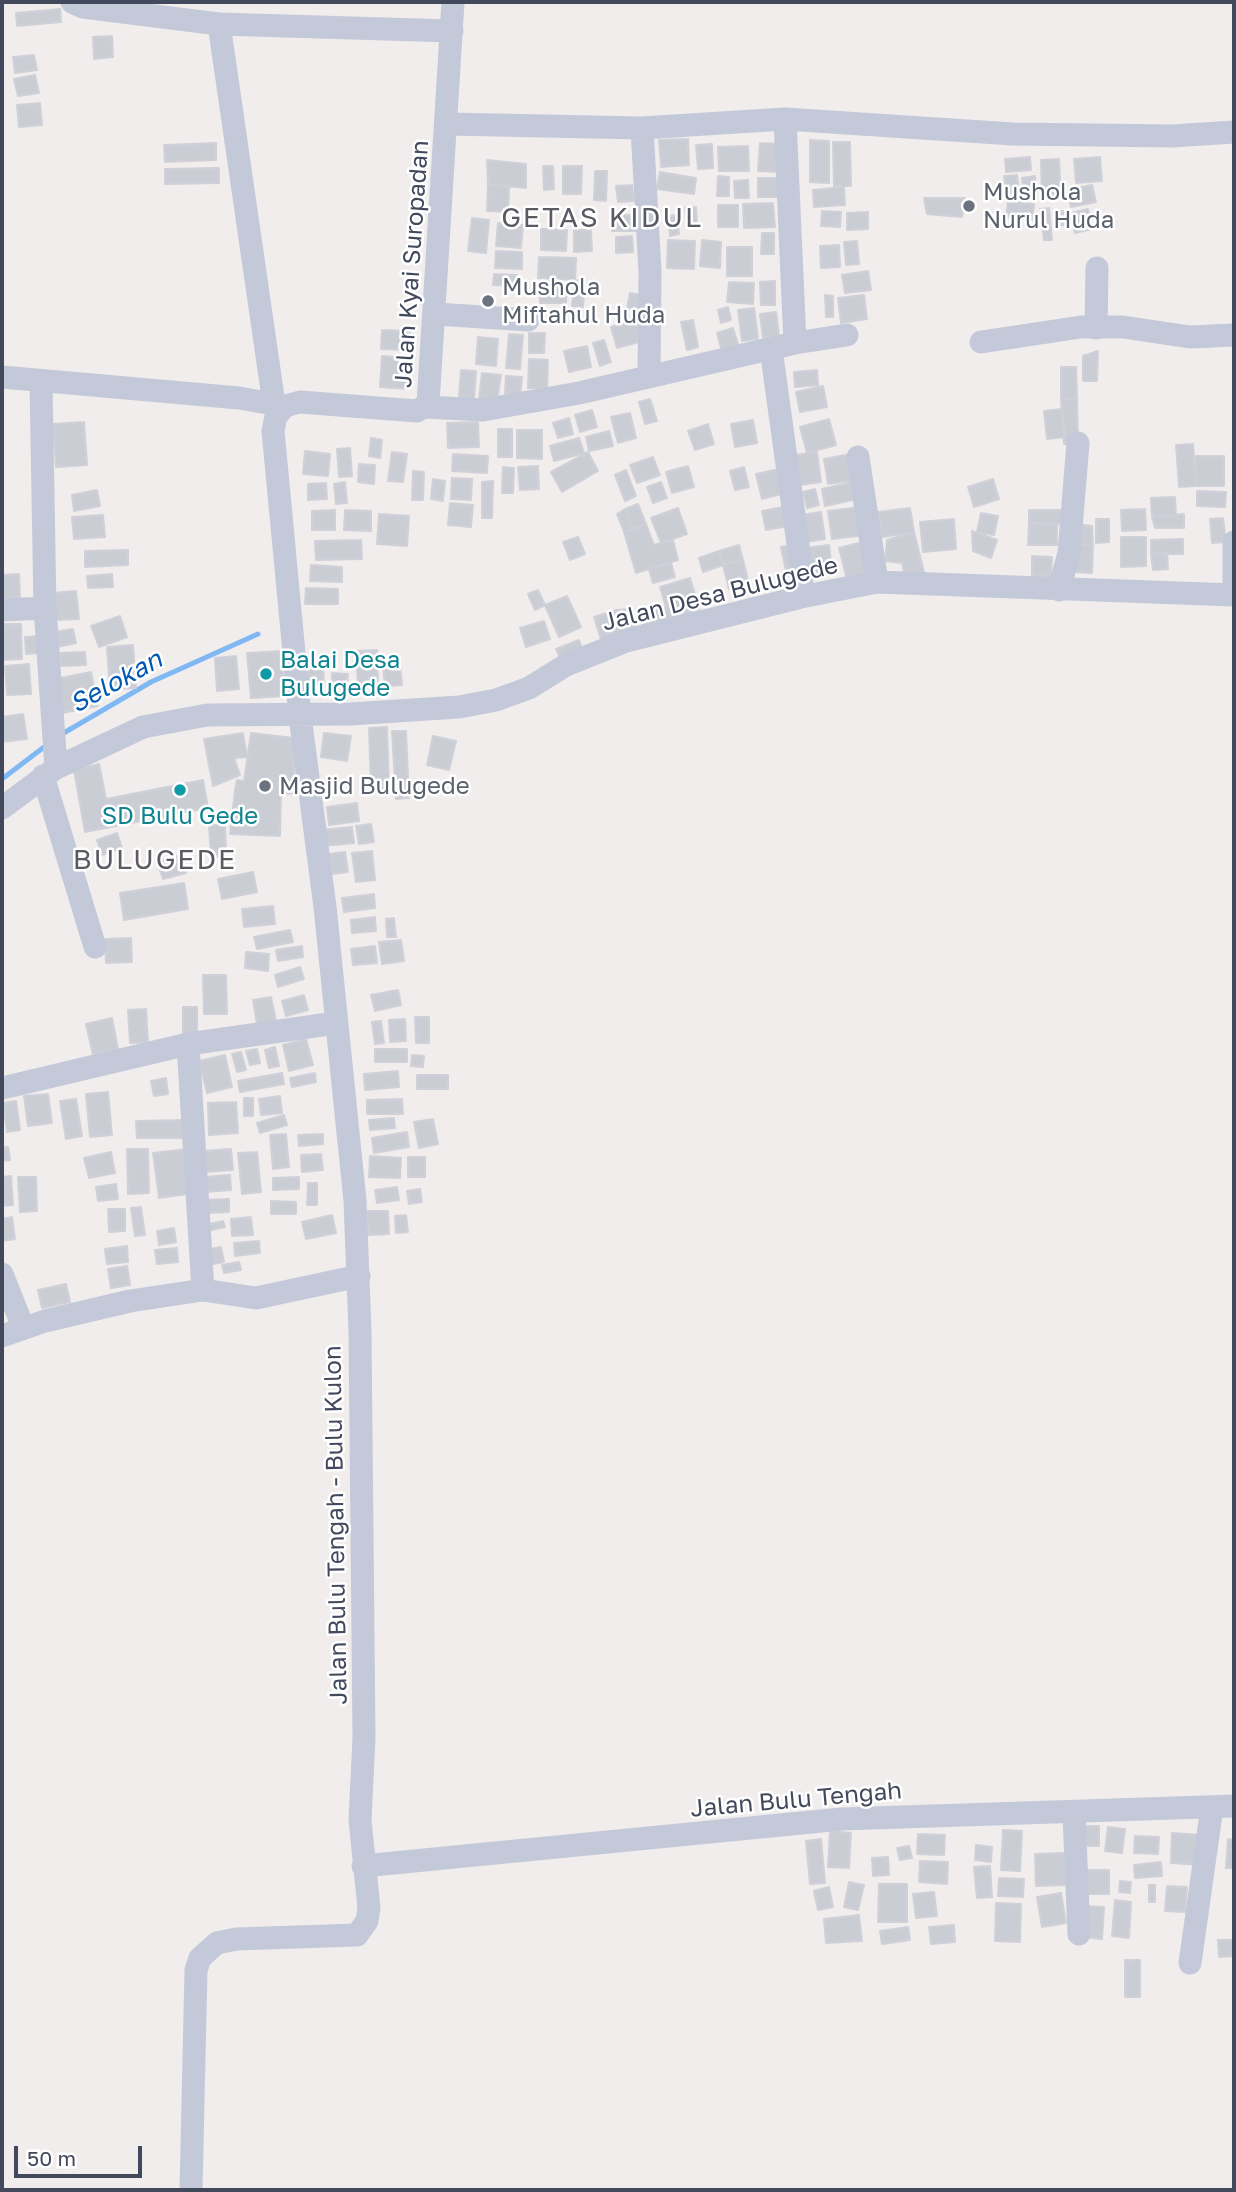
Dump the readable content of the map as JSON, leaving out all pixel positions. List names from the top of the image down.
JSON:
{
  "streets": {
    "street": [
      "Jalan Kyai Suropadan",
      "Jalan Desa Bulugede",
      "Jalan Bulu Tengah - Bulu Kulon",
      "Jalan Bulu Tengah"
    ]
  },
  "crossings": [
    ["Jalan Desa Bulugede", "Jalan Bulu Tengah - Bulu Kulon"],
    ["Jalan Bulu Tengah - Bulu Kulon", "Jalan Bulu Tengah"]
  ],
  "districts": ["GETAS KIDUL", "BULUGEDE"],
  "water": ["Selokan"],
  "places": [
    "Mushola Nurul Huda",
    "Mushola Miftahul Huda",
    "Balai Desa Bulugede",
    "Masjid Bulugede",
    "SD Bulu Gede"
  ],
  "scale_bar": "50 m"
}
